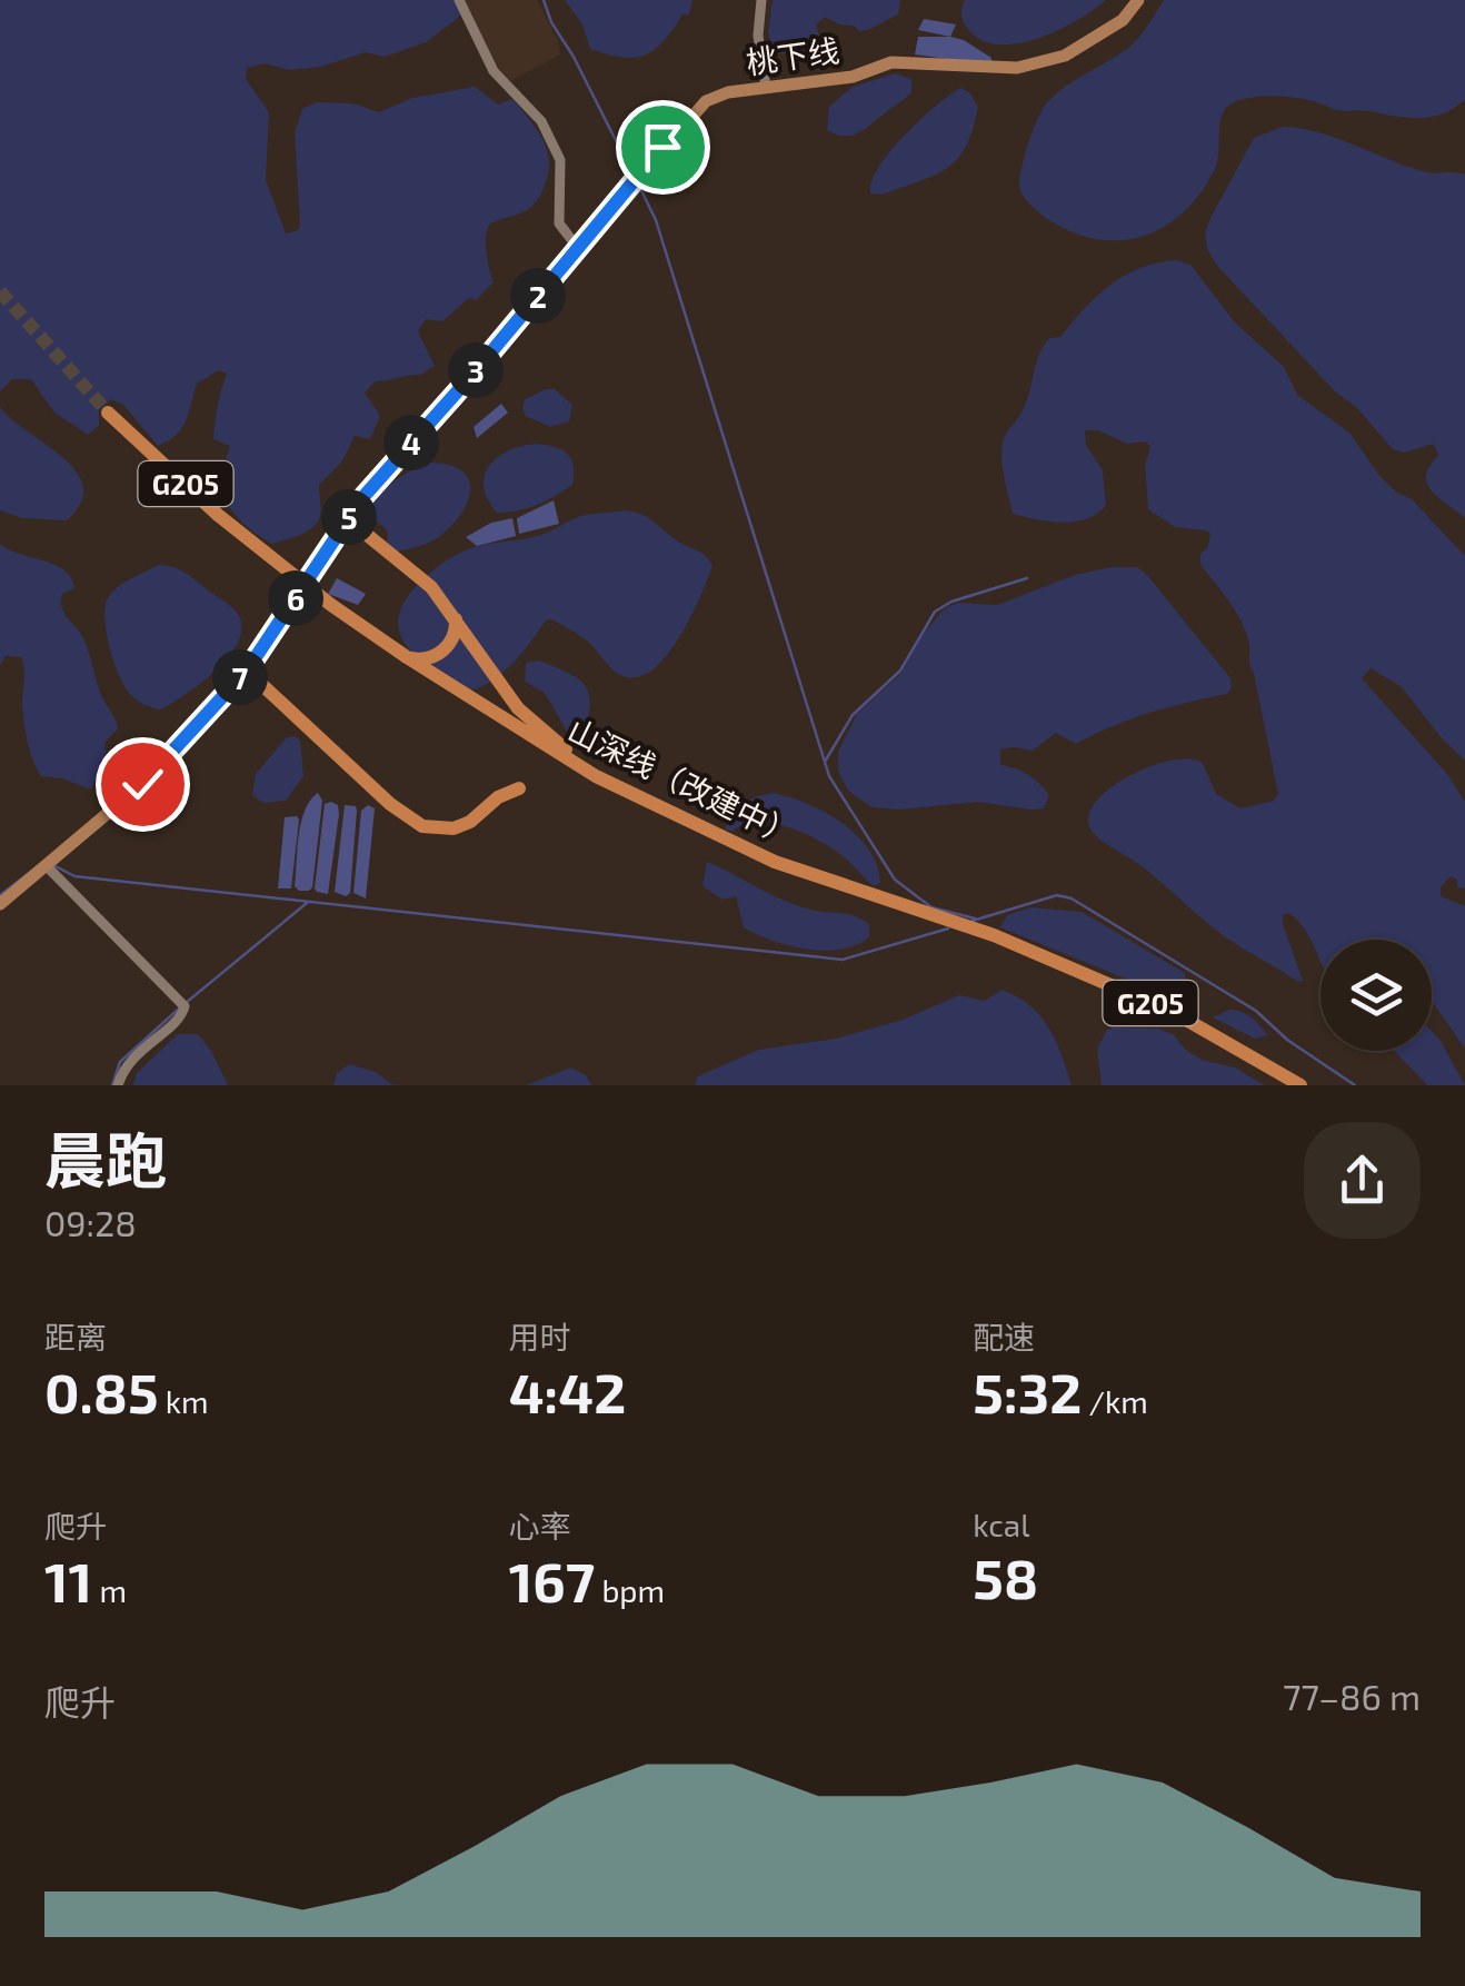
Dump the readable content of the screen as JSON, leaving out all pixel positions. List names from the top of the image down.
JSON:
{
  "streets": {
    "highway": ["G205", "山深线（改建中）"],
    "main road": ["桃下线"]
  },
  "page": {
    "pins": [
      "2",
      "3",
      "4",
      "5",
      "6",
      "7"
    ],
    "heading": ["晨跑", "09:28"],
    "stats": [
      ["距离", "0.85 km"],
      ["用时", "4:42"],
      ["配速", "5:32 /km"],
      ["爬升", "11 m"],
      ["心率", "167 bpm"],
      ["kcal", "58"]
    ],
    "chart": ["爬升", "77–86 m"]
  }
}
